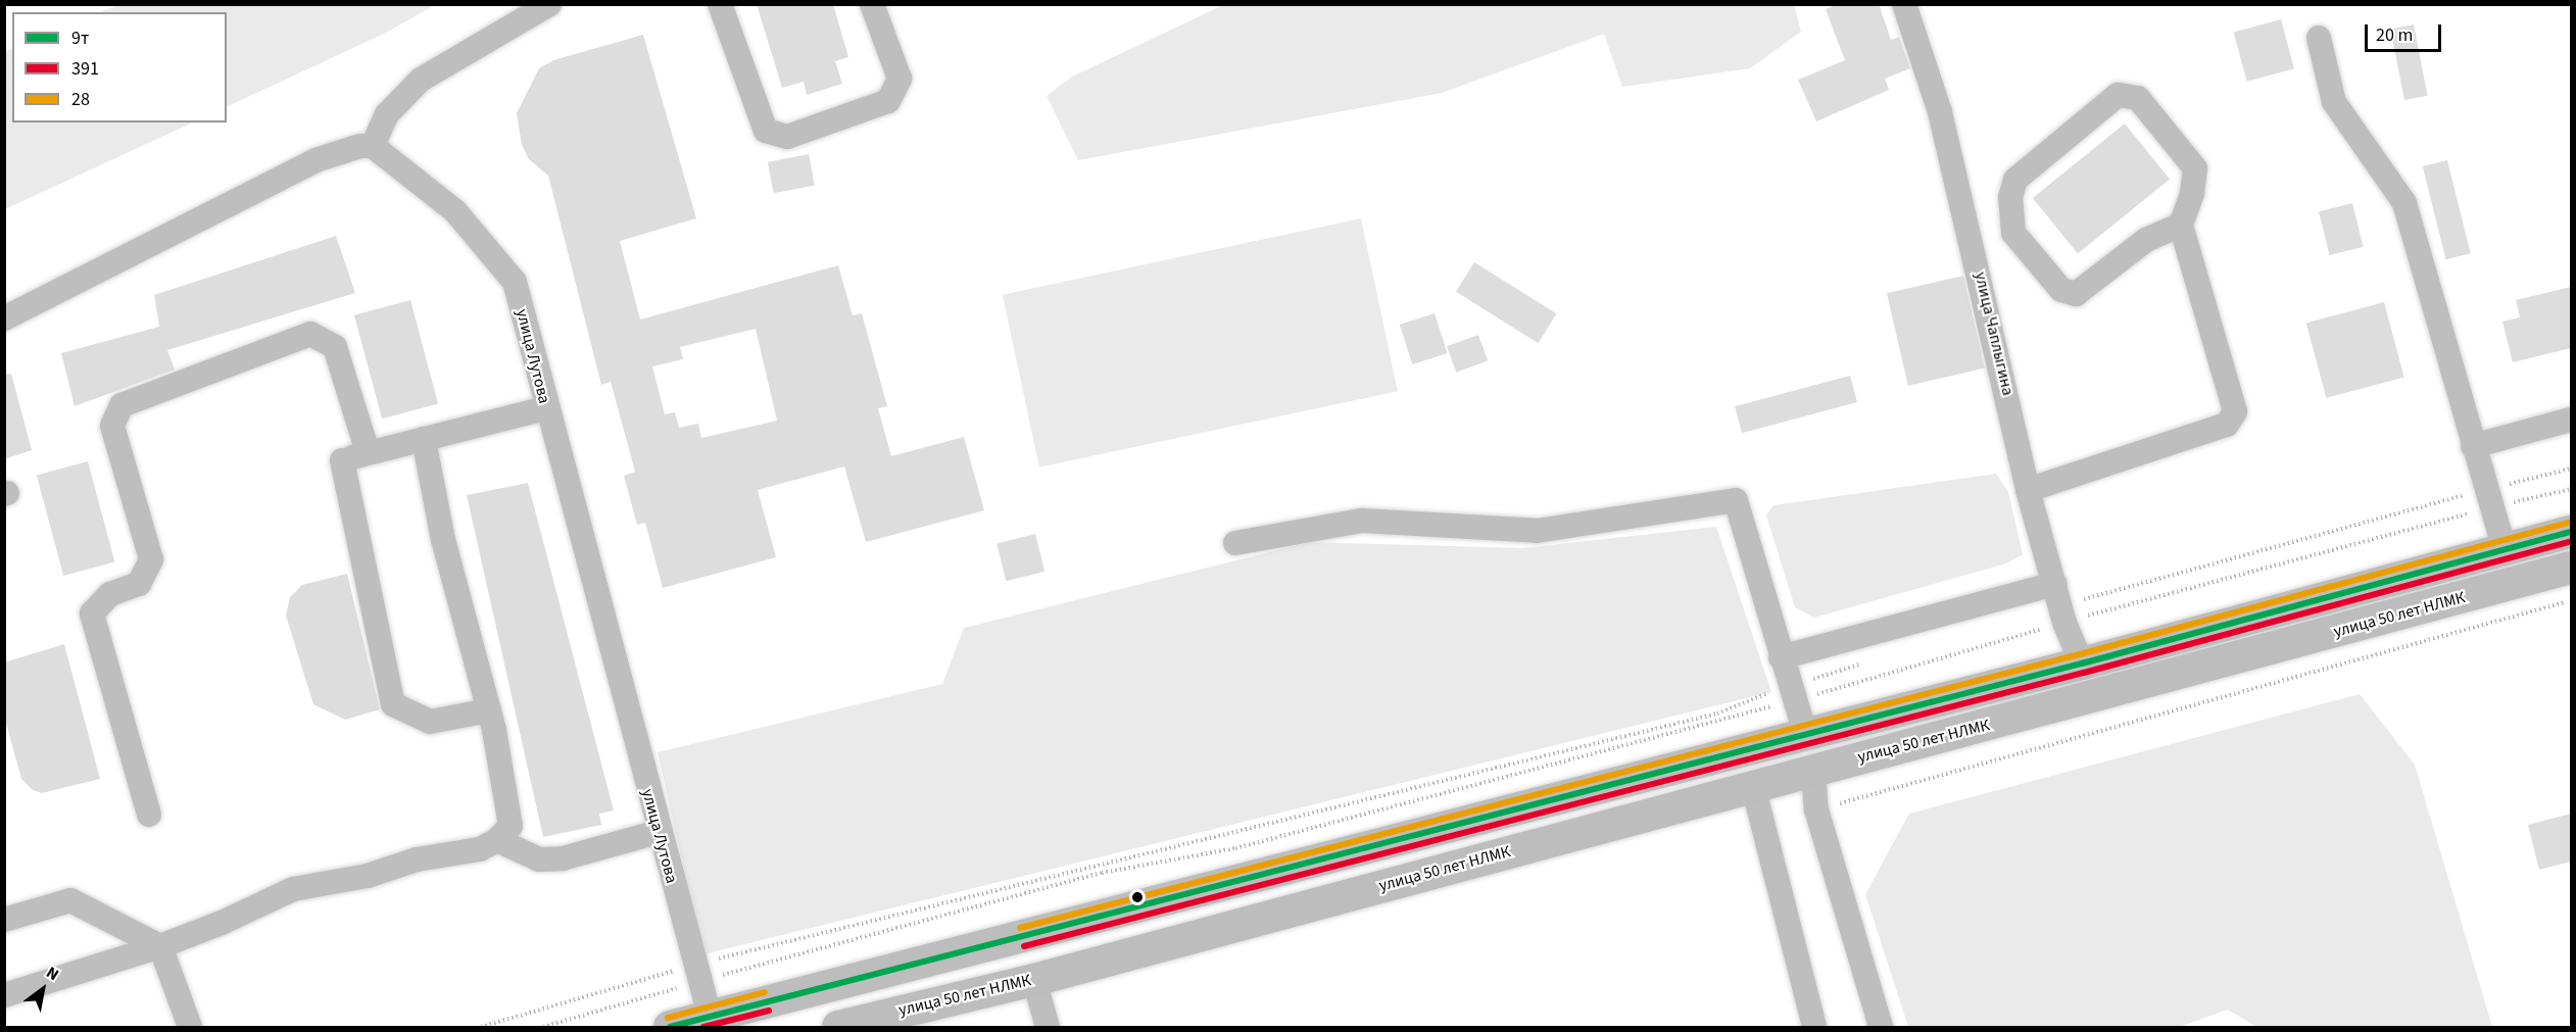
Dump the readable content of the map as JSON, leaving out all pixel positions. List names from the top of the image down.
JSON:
{
  "streets": {
    "main road": ["улица 50 лет НЛМК"],
    "street": ["улица Чаплыгина", "улица Лутова"]
  },
  "crossings": [
    ["улица Чаплыгина", "улица 50 лет НЛМК"],
    ["улица Лутова", "улица 50 лет НЛМК"]
  ],
  "lines": ["transit line 28", "transit line 9т", "transit line 391"],
  "legend": ["9т", "391", "28"],
  "scale_bar": "20 m",
  "north": "top right"
}
